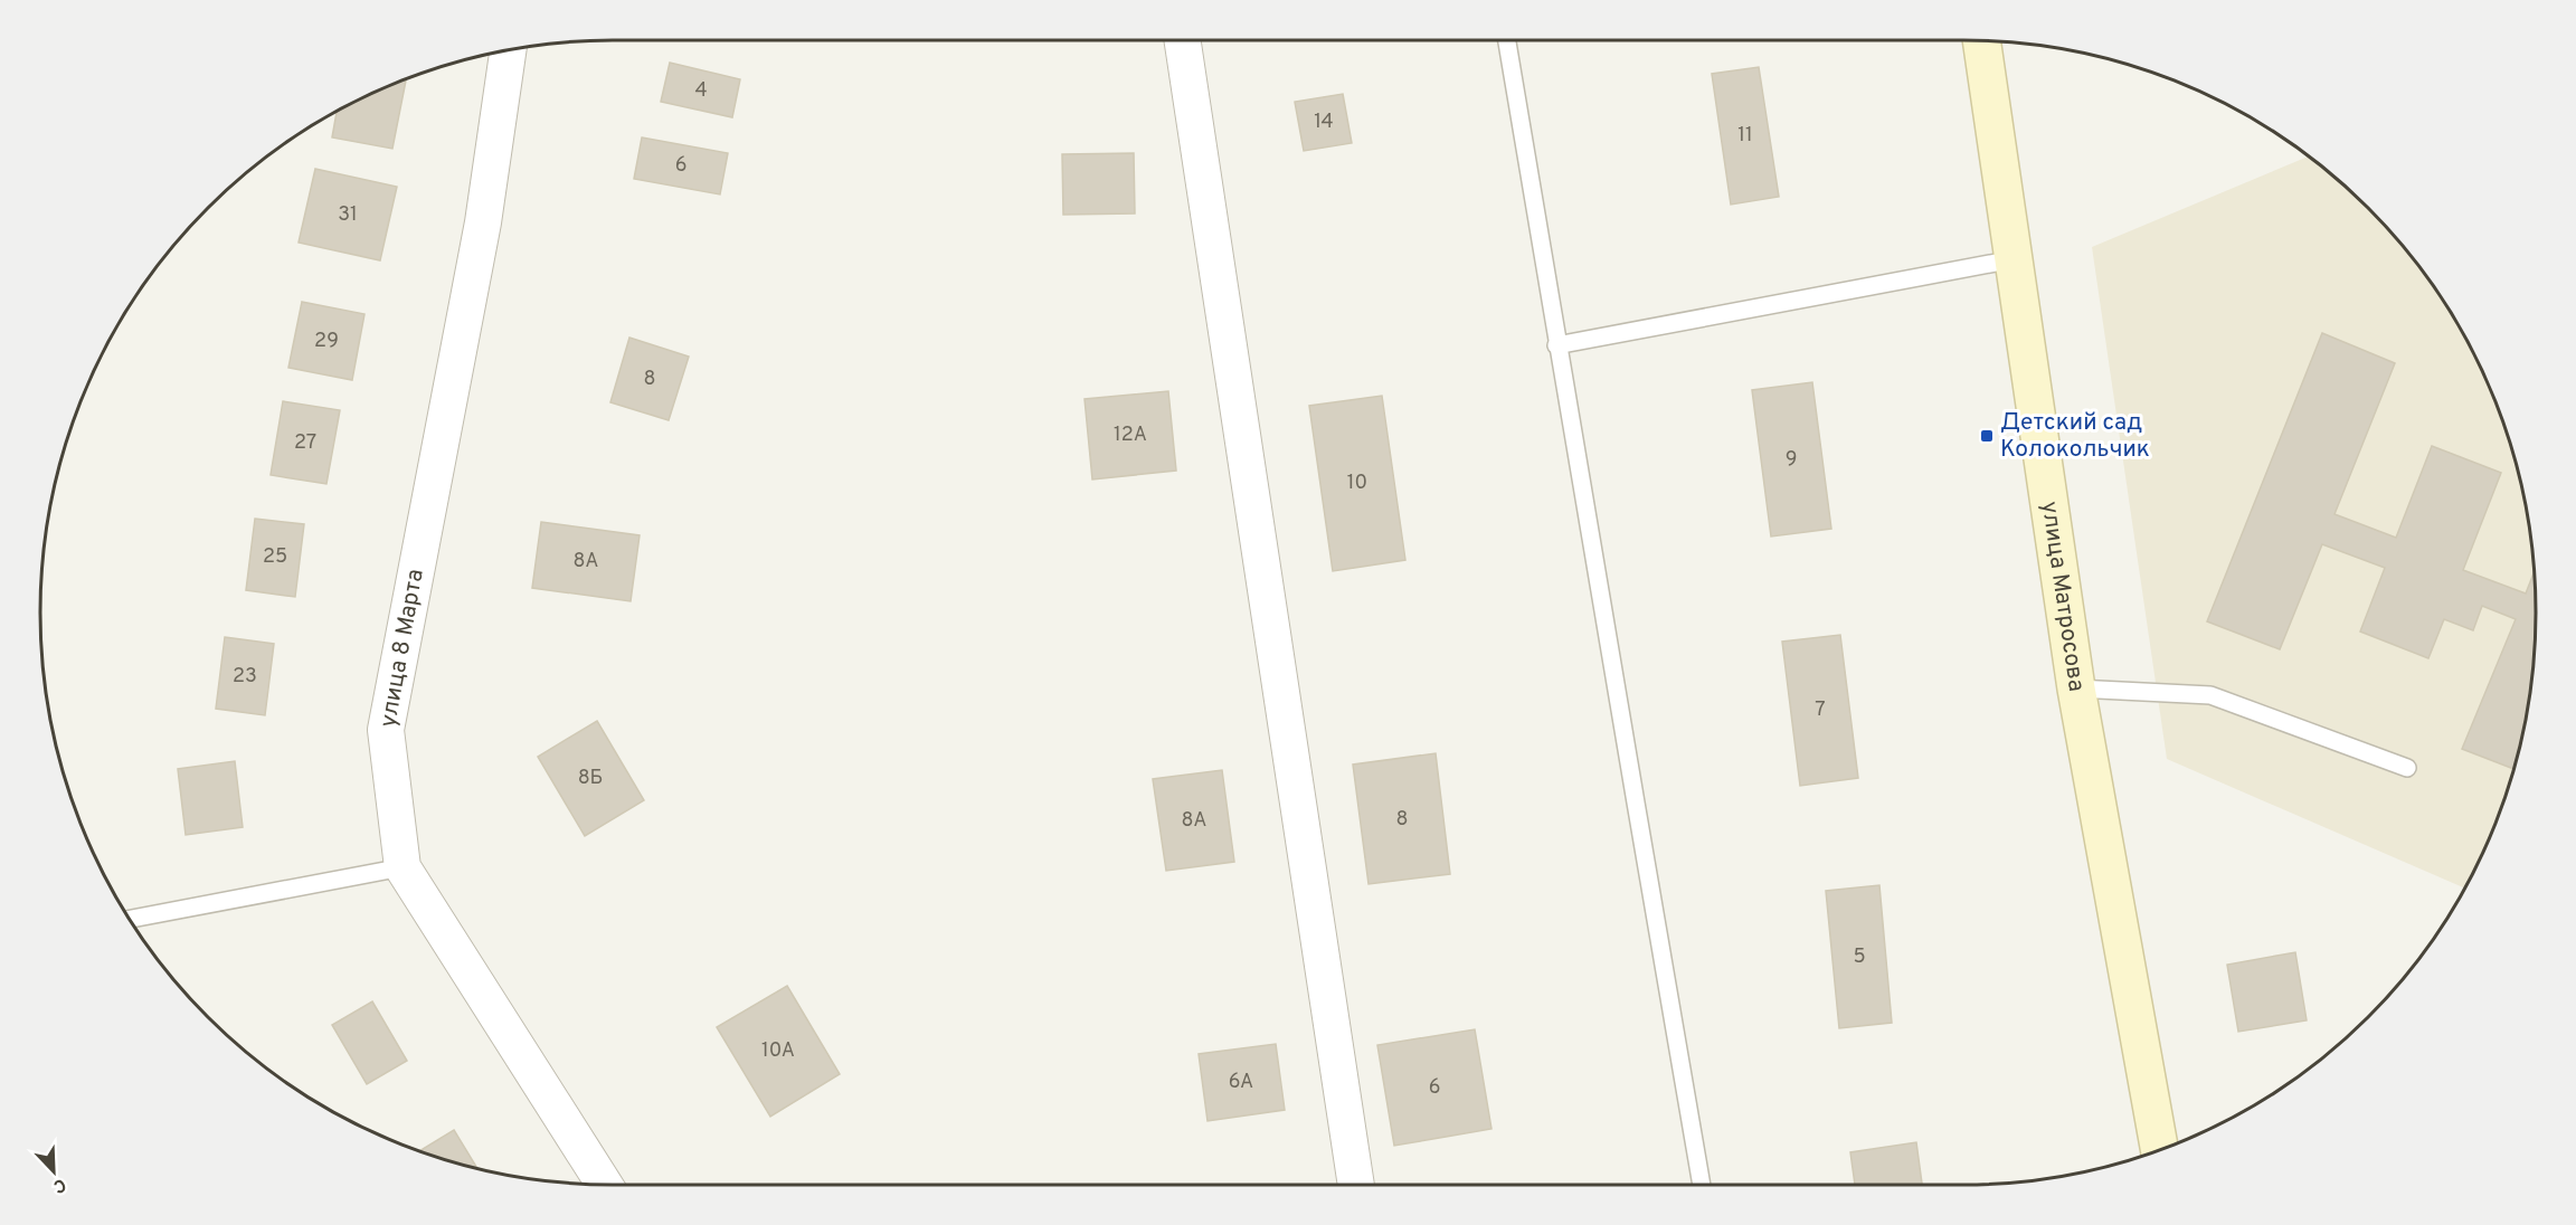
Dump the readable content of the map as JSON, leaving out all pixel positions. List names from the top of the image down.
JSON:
{
  "streets": {
    "street": ["улица Матросова", "улица 8 Марта"]
  },
  "places": {
    "transit": ["Детский сад Колокольчик"]
  },
  "house_numbers": [
    "4",
    "14",
    "11",
    "6",
    "31",
    "29",
    "8",
    "12А",
    "27",
    "9",
    "10",
    "25",
    "8А",
    "23",
    "7",
    "8Б",
    "8",
    "8А",
    "5",
    "10А",
    "6А",
    "6"
  ],
  "north": "bottom right"
}
